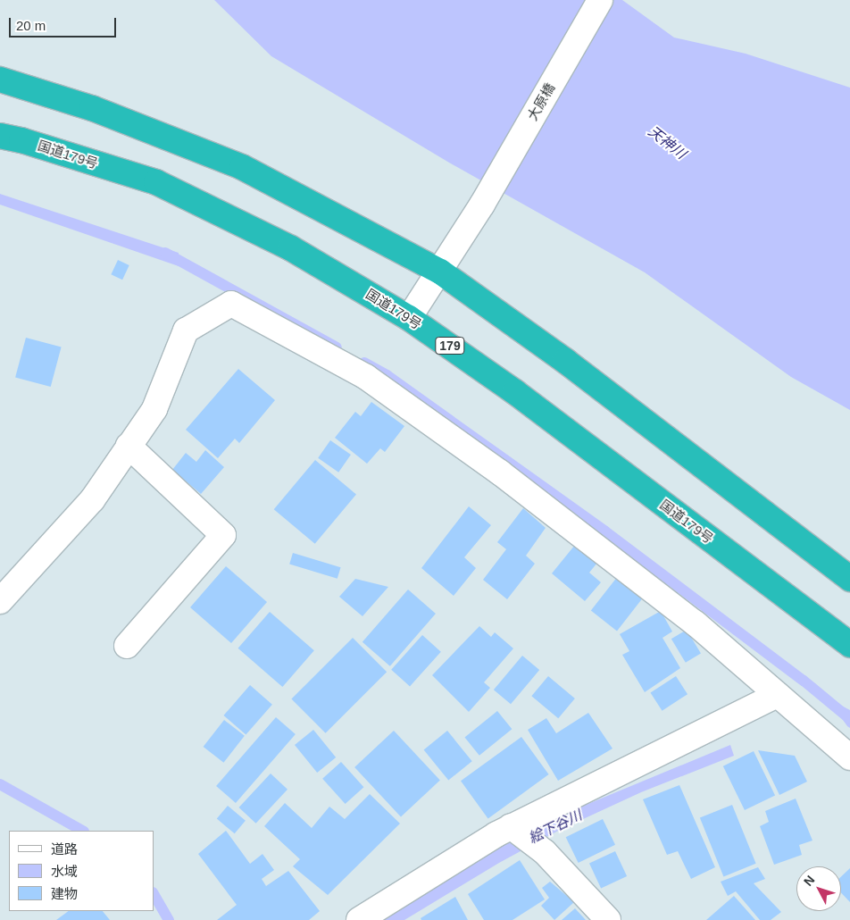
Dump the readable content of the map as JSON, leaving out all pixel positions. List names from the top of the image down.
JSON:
{
  "streets": {
    "highway": ["国道179号", "179"],
    "street": ["大原橋"]
  },
  "crossings": [
    ["大原橋", "国道179号"]
  ],
  "water": ["天神川", "絵下谷川"],
  "legend": ["道路", "水域", "建物"],
  "scale_bar": "20 m",
  "north": "top left"
}
